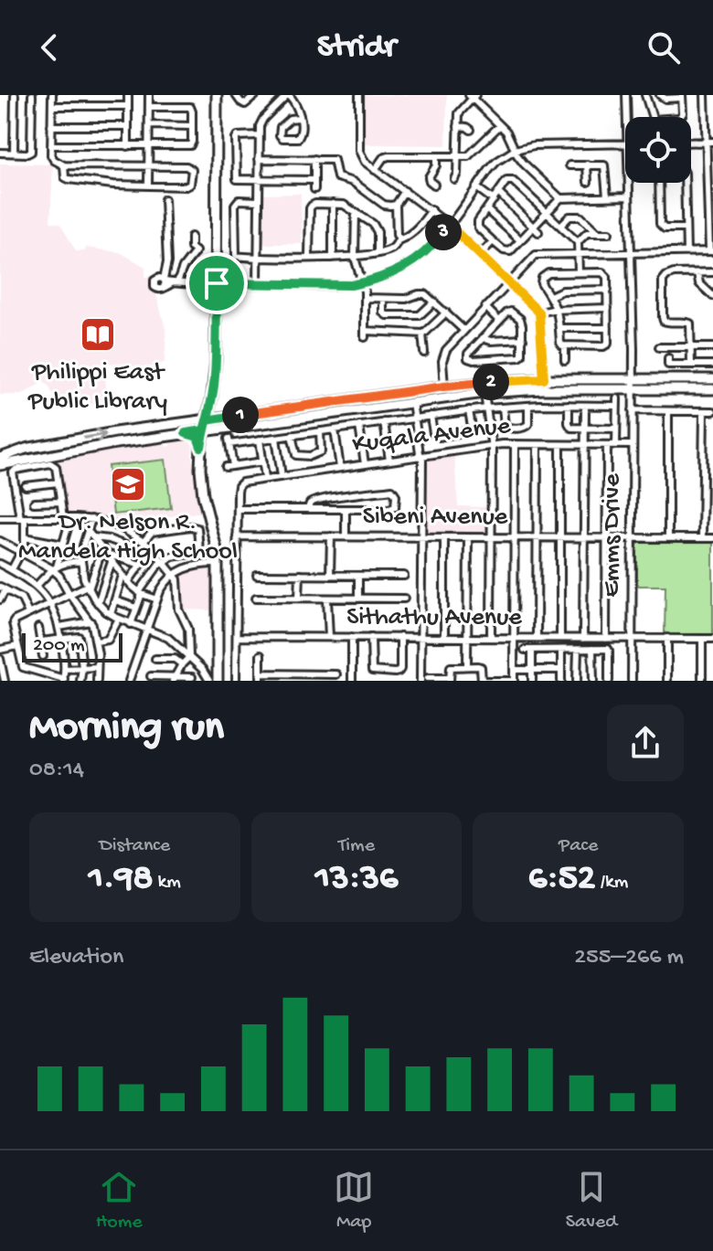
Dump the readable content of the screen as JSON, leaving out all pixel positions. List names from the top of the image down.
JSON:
{
  "streets": {
    "street": [
      "Kuqala Avenue",
      "Sibeni Avenue",
      "Emms Drive",
      "Sithathu Avenue"
    ]
  },
  "crossings": [
    ["Kuqala Avenue", "Emms Drive"],
    ["Sibeni Avenue", "Emms Drive"],
    ["Emms Drive", "Sithathu Avenue"]
  ],
  "places": {
    "library": ["Philippi East Public Library"],
    "school or university": ["Dr. Nelson R. Mandela High School"]
  },
  "scale_bar": "200 m",
  "page": {
    "header": "Stridr",
    "pins": ["3", "2", "1"],
    "scale": "200 m",
    "heading": ["Morning run", "08:14"],
    "stats": [
      ["Distance", "1.98 km"],
      ["Time", "13:36"],
      ["Pace", "6:52 /km"]
    ],
    "chart": ["Elevation", "255–266 m"],
    "tabs": ["Home", "Map", "Saved"]
  }
}
